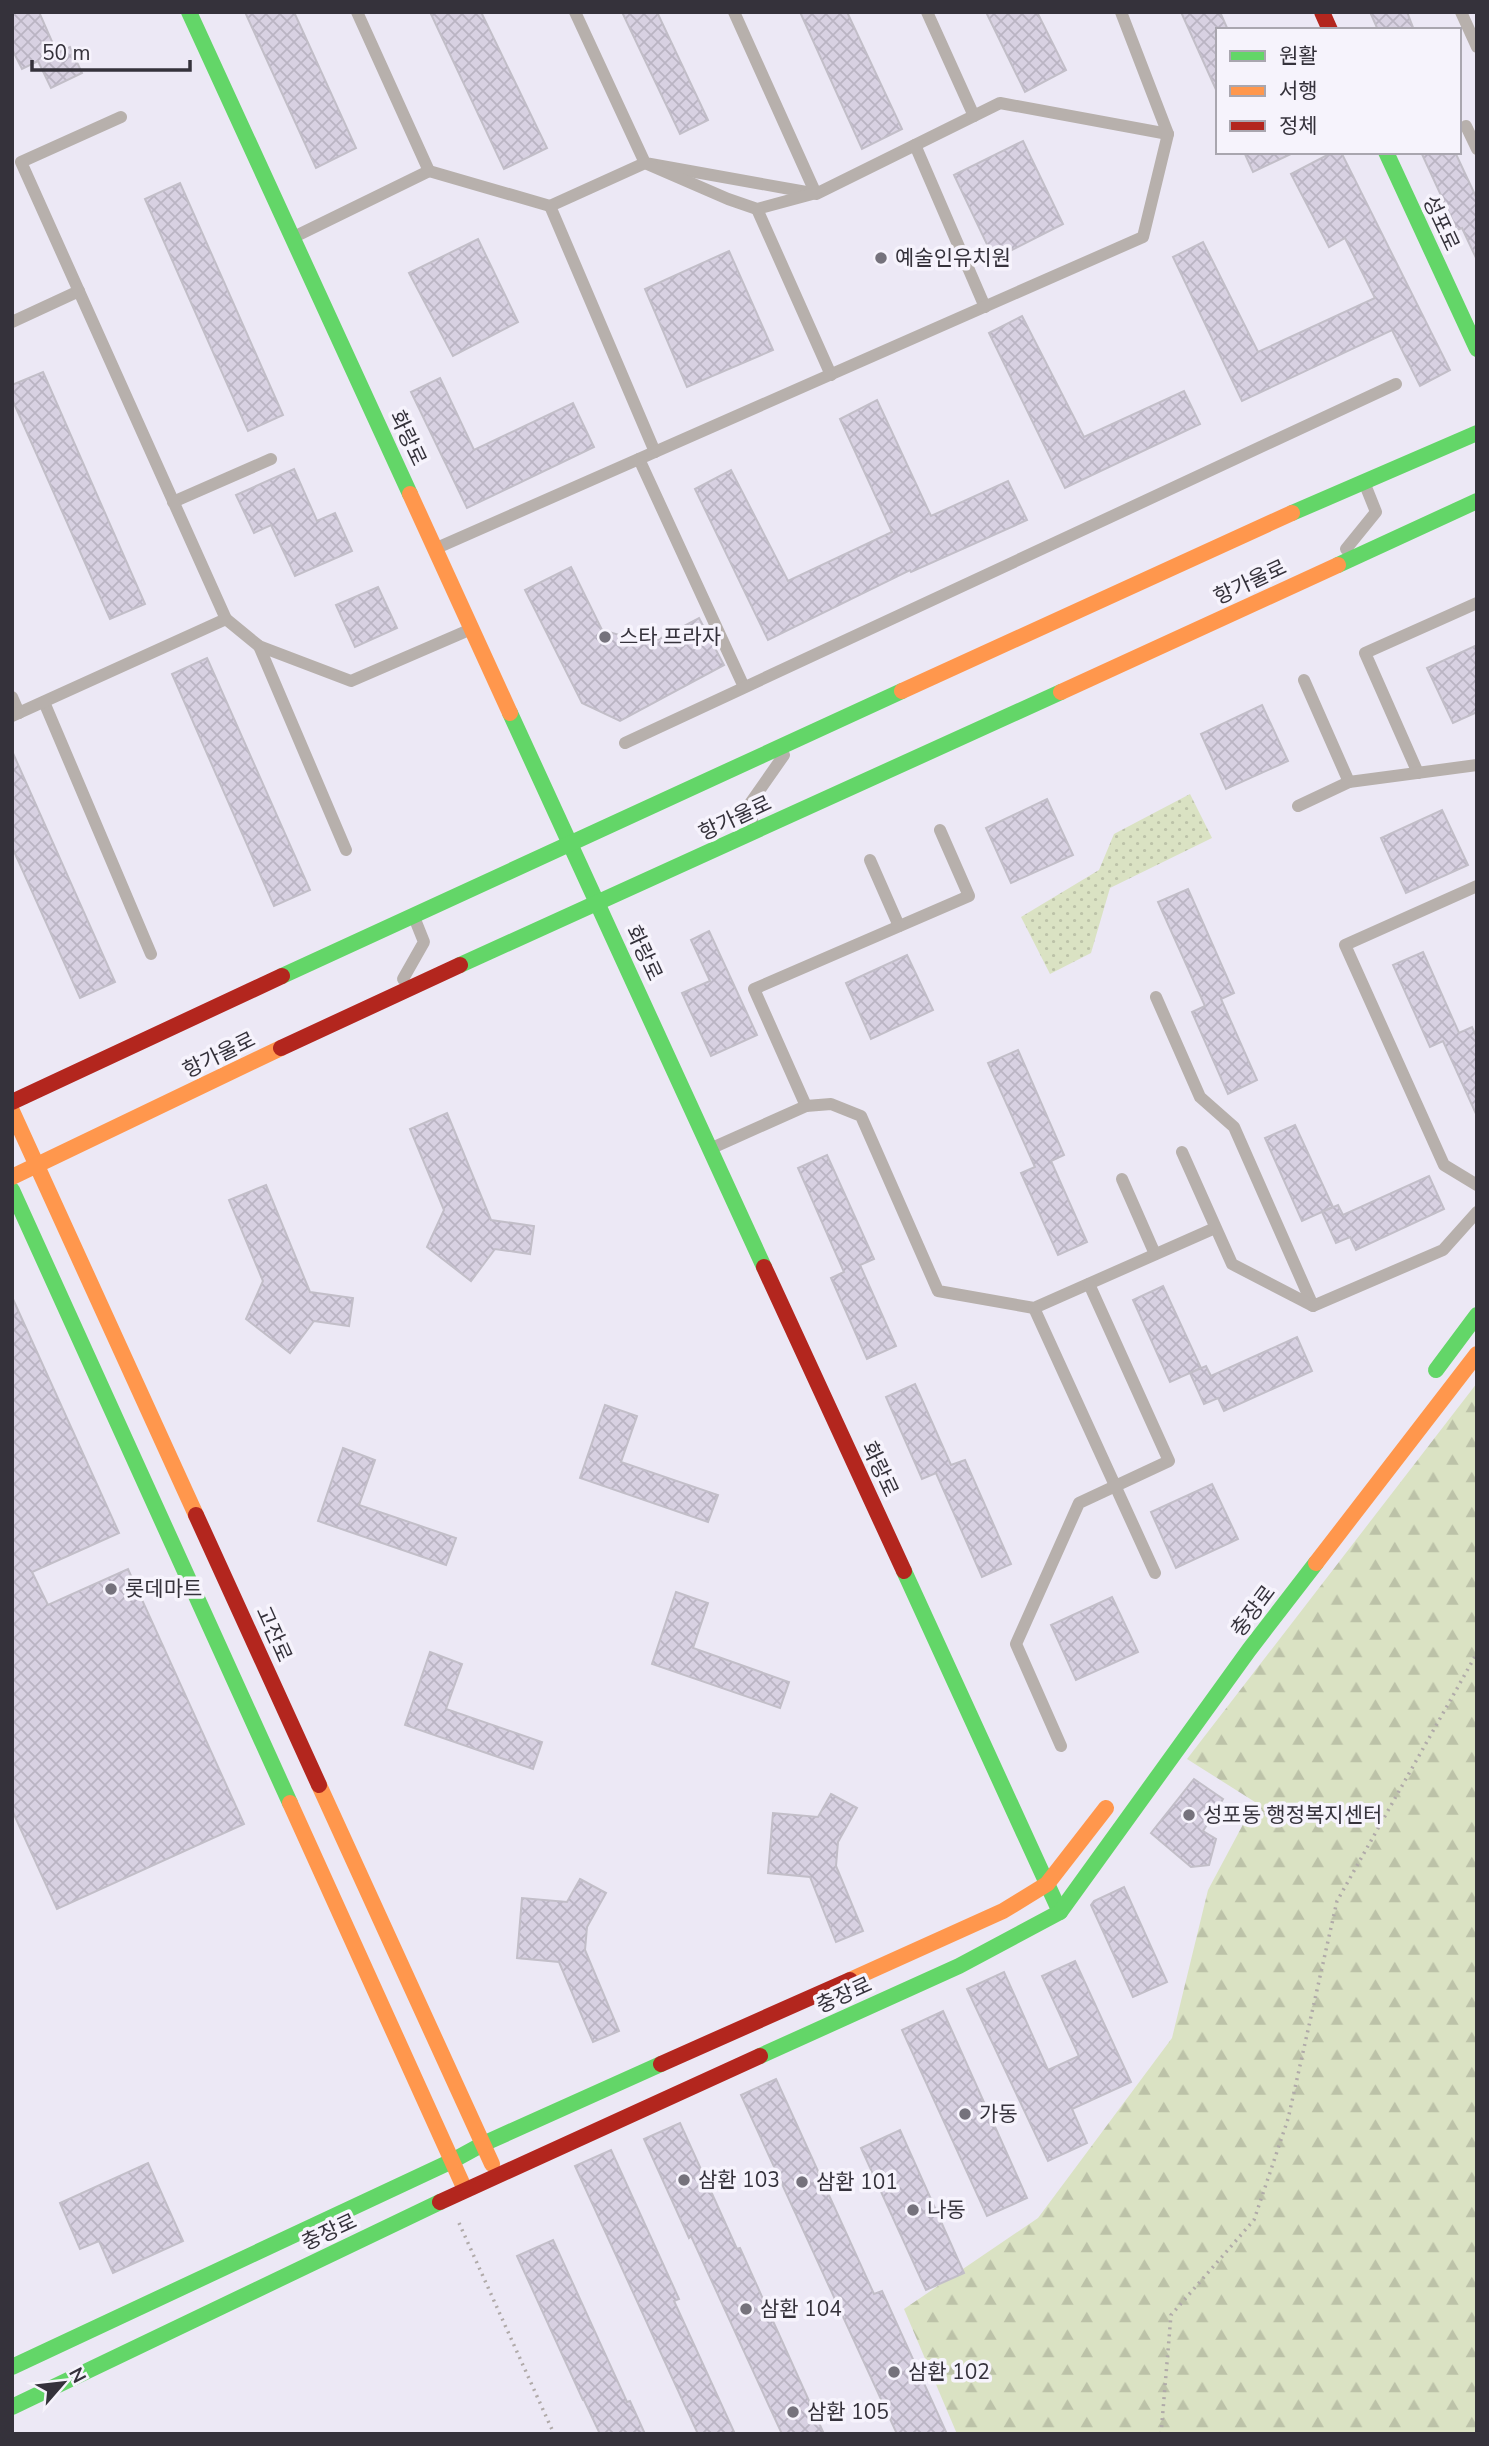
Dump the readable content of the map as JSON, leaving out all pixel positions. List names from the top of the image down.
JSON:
{
  "streets": {
    "street": [
      "성포로",
      "화랑로",
      "항가울로",
      "충장로",
      "고잔로"
    ]
  },
  "crossings": [
    ["화랑로", "항가울로"],
    ["화랑로", "충장로"],
    ["항가울로", "고잔로"],
    ["충장로", "고잔로"]
  ],
  "places": [
    "예술인유치원",
    "스타 프라자",
    "롯데마트",
    "성포동 행정복지센터",
    "가동",
    "삼환 103",
    "삼환 101",
    "나동",
    "삼환 104",
    "삼환 102",
    "삼환 105"
  ],
  "legend": ["원활", "서행", "정체"],
  "scale_bar": "50 m",
  "north": "top right"
}
